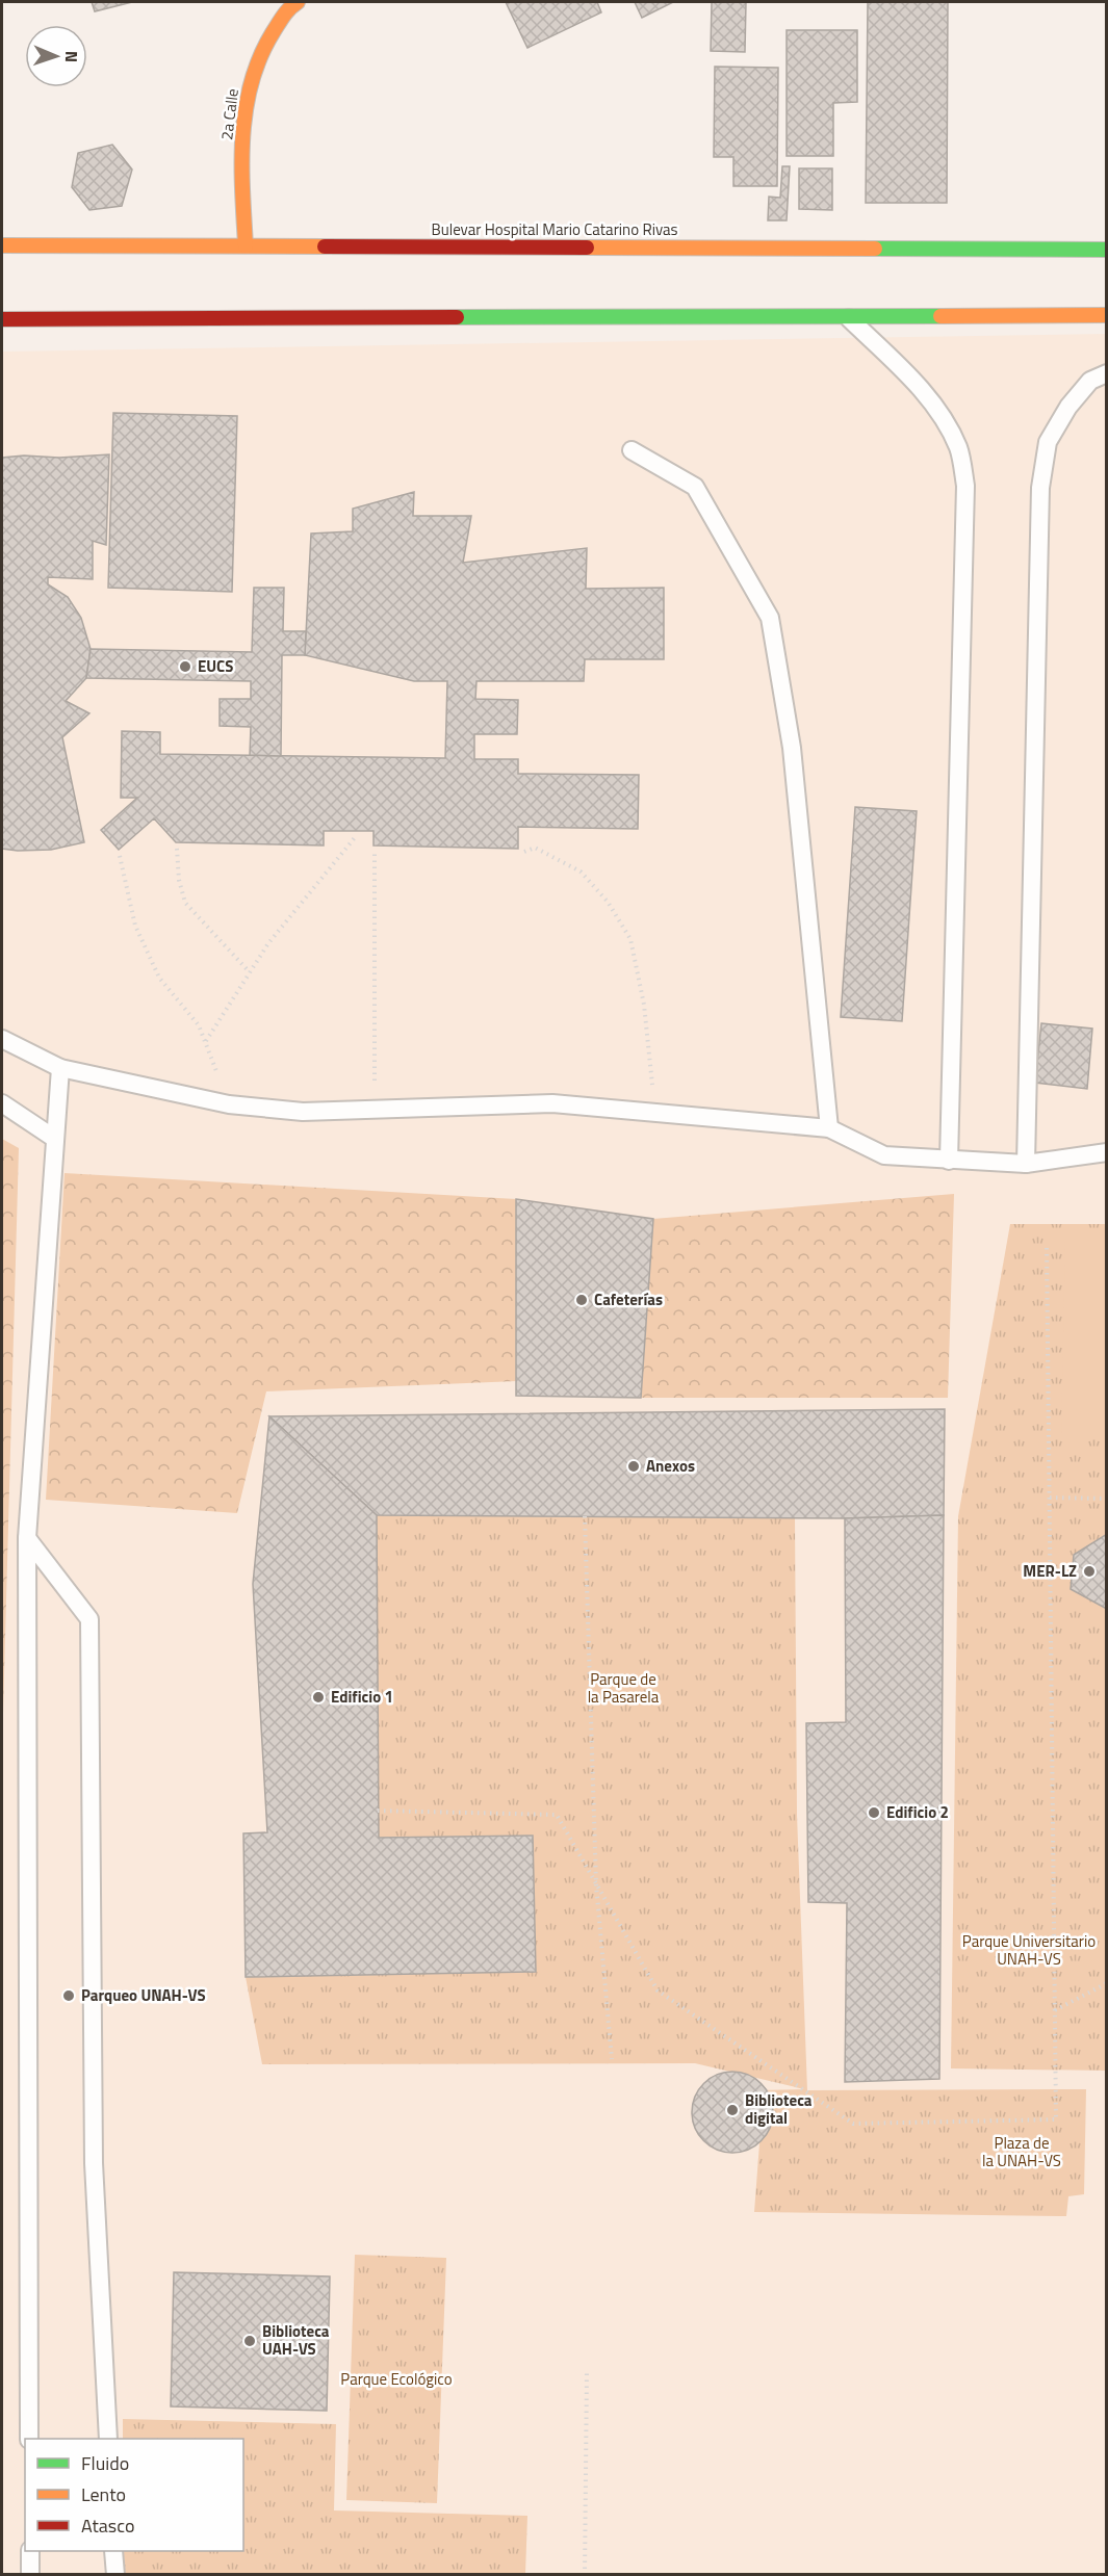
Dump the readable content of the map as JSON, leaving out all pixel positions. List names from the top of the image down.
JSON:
{
  "streets": {
    "main road": ["2a Calle", "Bulevar Hospital Mario Catarino Rivas"]
  },
  "crossings": [
    ["2a Calle", "Bulevar Hospital Mario Catarino Rivas"]
  ],
  "parks": [
    "Parque de la Pasarela",
    "Parque Universitario UNAH-VS",
    "Plaza de la UNAH-VS",
    "Parque Ecológico"
  ],
  "places": [
    "EUCS",
    "Cafeterías",
    "Anexos",
    "MER-LZ",
    "Edificio 1",
    "Edificio 2",
    "Parqueo UNAH-VS",
    "Biblioteca digital",
    "Biblioteca UAH-VS"
  ],
  "legend": ["Fluido", "Lento", "Atasco"],
  "north": "right"
}
